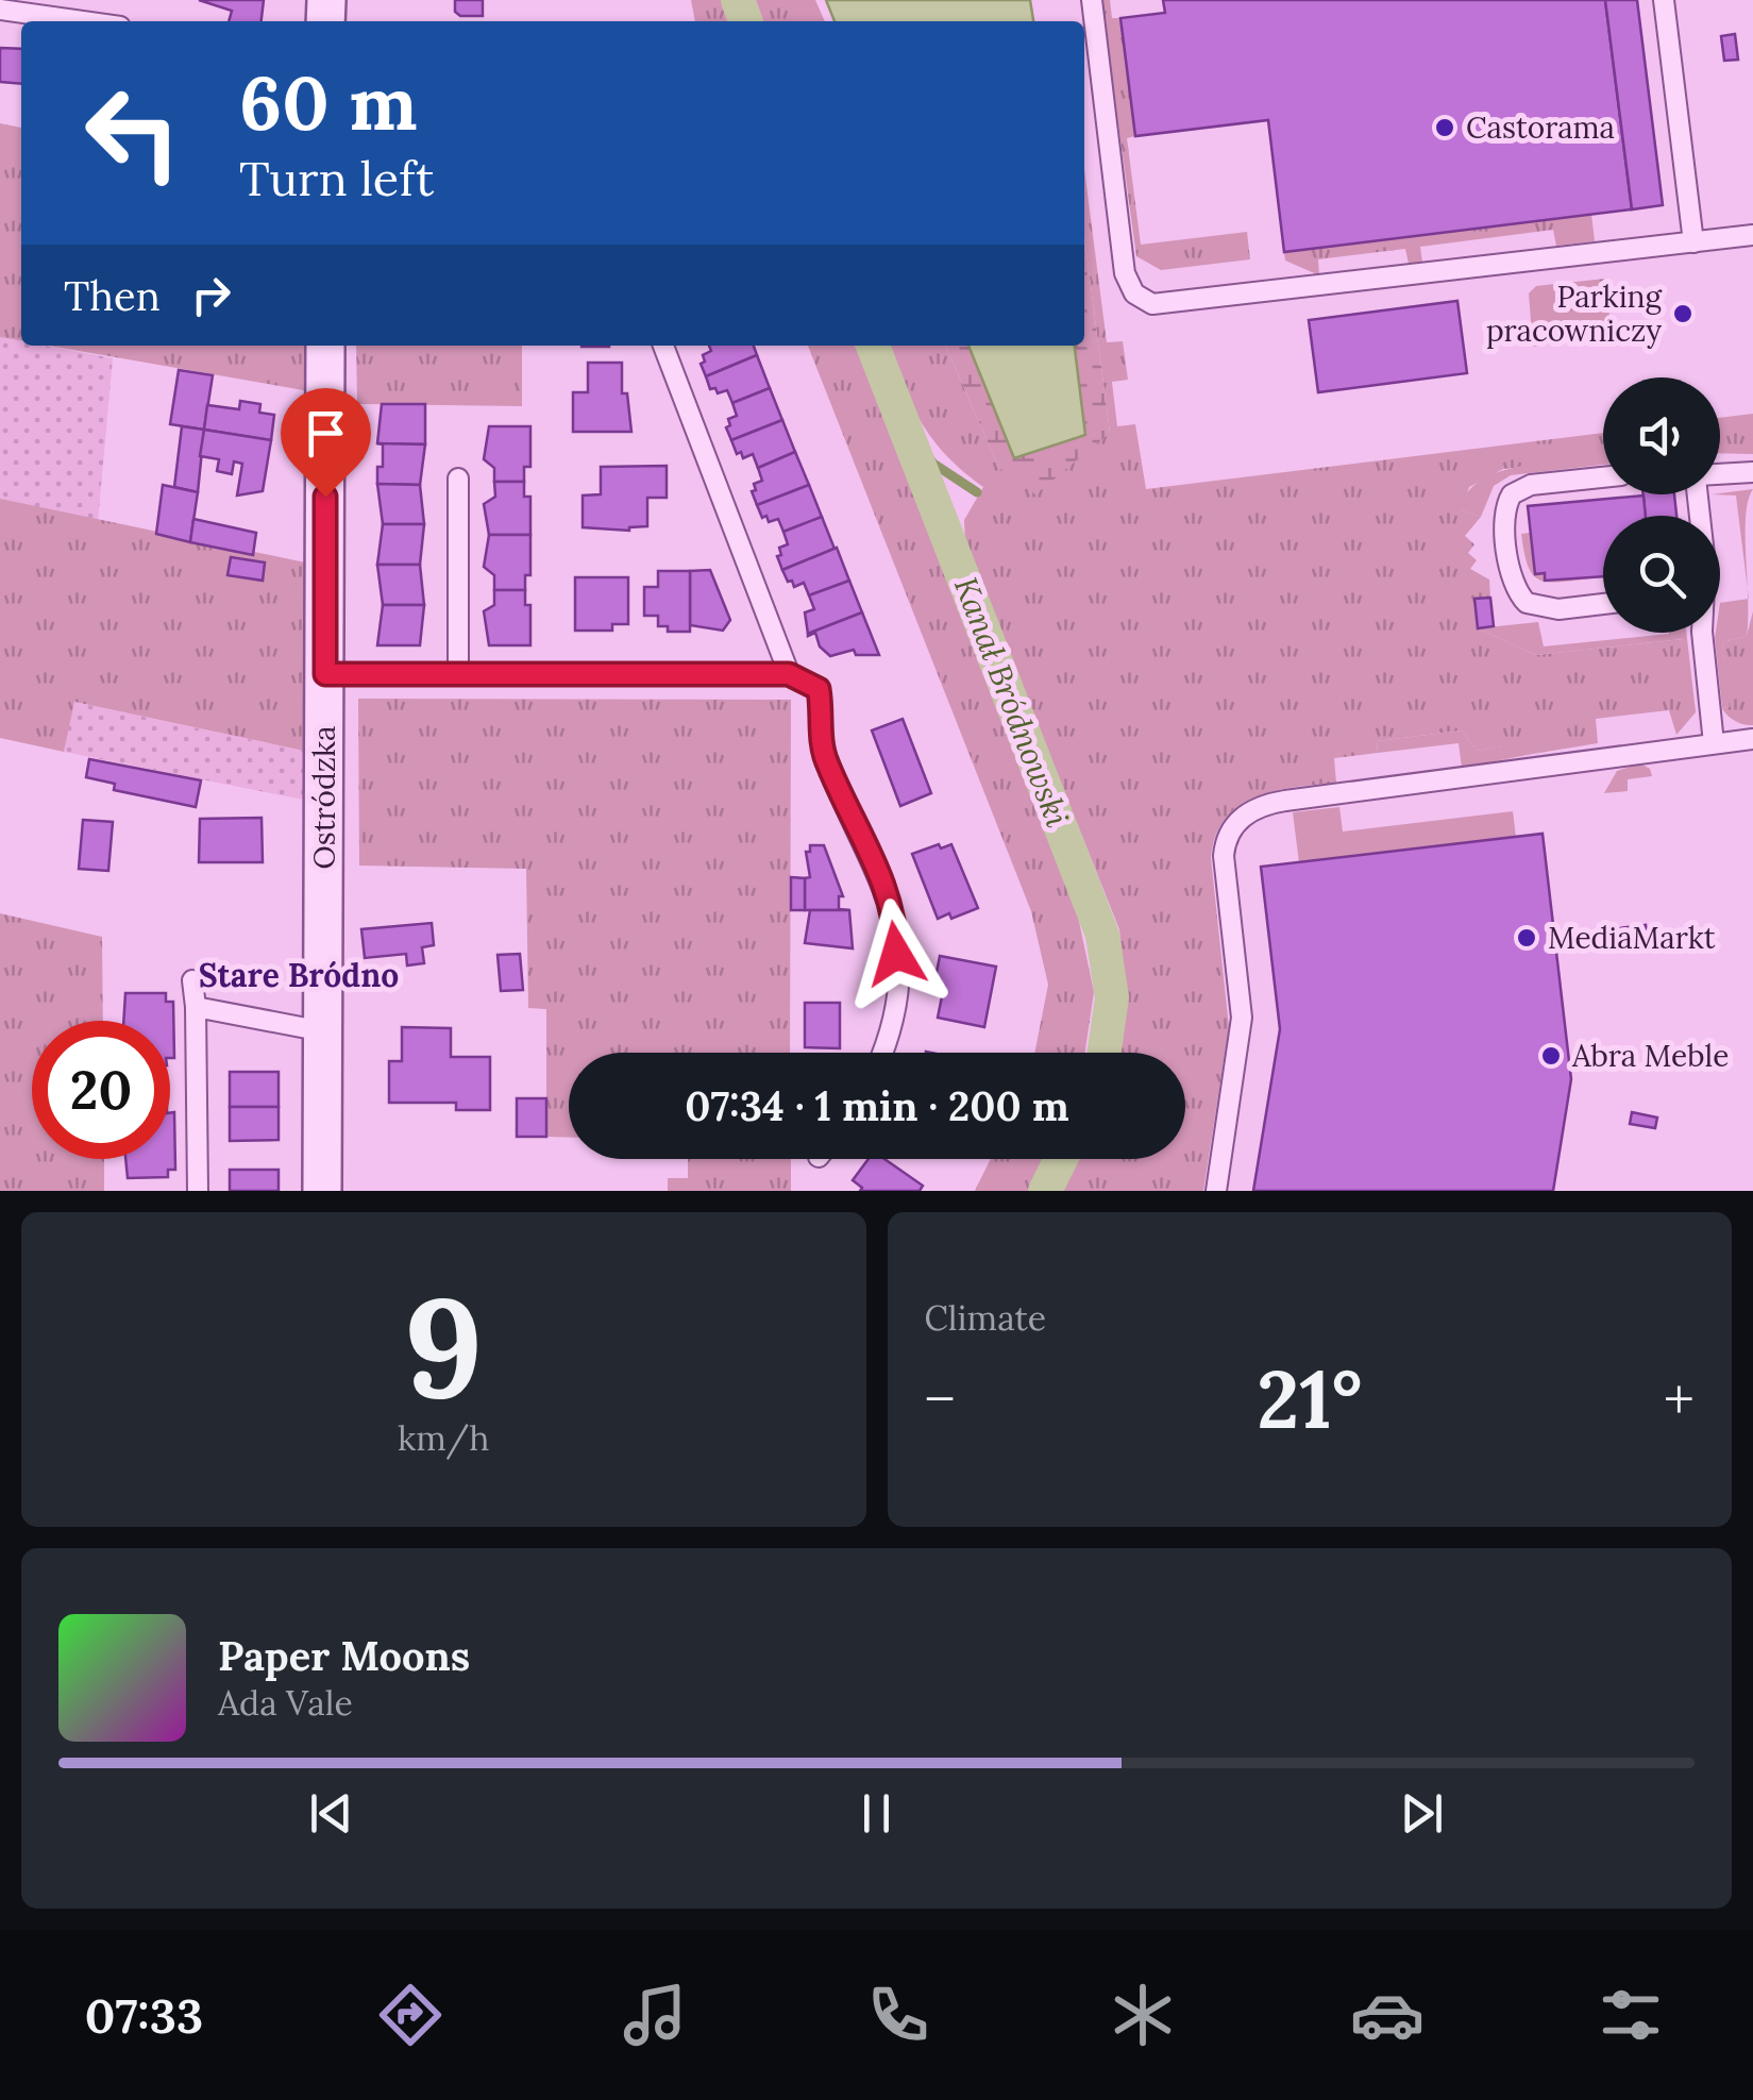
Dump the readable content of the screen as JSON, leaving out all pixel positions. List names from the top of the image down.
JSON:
{
  "streets": {
    "street": ["Ostródzka"]
  },
  "districts": ["Stare Bródno"],
  "water": ["Kanał Bródnowski"],
  "places": [
    "Castorama",
    "Parking pracowniczy",
    "MediaMarkt",
    "Abra Meble"
  ],
  "page": {
    "turn": ["60 m", "Turn left"],
    "then": "Then",
    "limit": "20",
    "trip": "07:34 · 1 min · 200 m",
    "tile": [
      ["9", "km/h"],
      "Climate"
    ],
    "heat": ["−", "21°", "+"],
    "song": ["Paper Moons", "Ada Vale"],
    "tabs": "07:33"
  }
}
